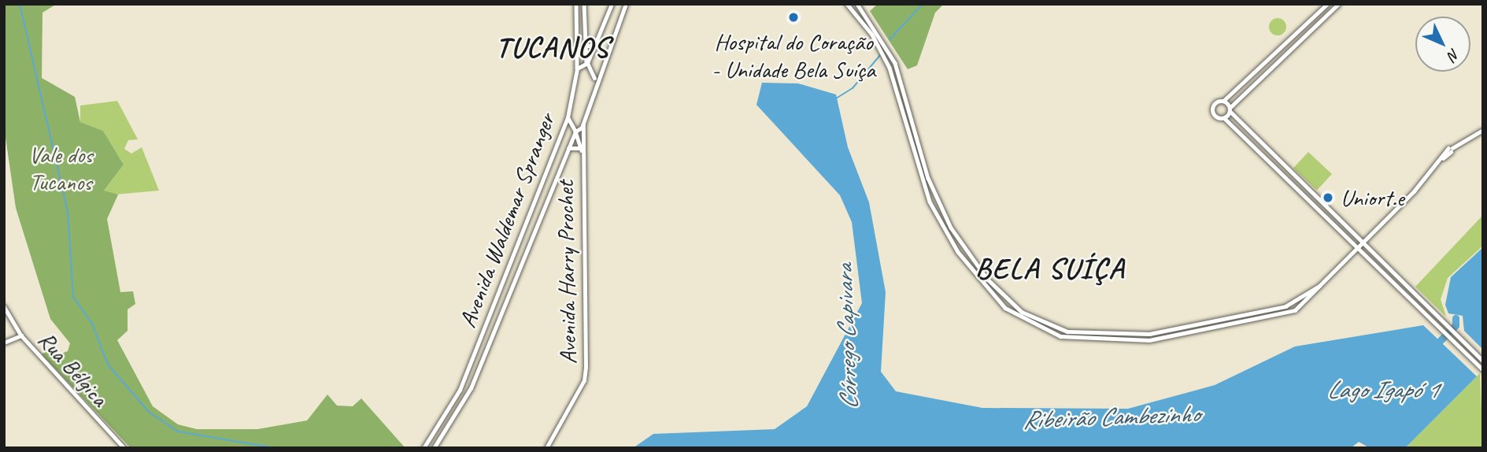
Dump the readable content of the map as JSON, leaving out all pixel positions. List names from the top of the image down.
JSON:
{
  "streets": {
    "main road": ["Avenida Waldemar Spranger"],
    "street": ["Avenida Harry Prochet", "Rua Bélgica"]
  },
  "crossings": [
    ["Avenida Waldemar Spranger", "Avenida Harry Prochet"]
  ],
  "districts": ["TUCANOS", "BELA SUÍÇA"],
  "water": ["Córrego Capivara", "Lago Igapó 1", "Ribeirão Cambezinho"],
  "parks": ["Vale dos Tucanos"],
  "places": ["Hospital do Coração - Unidade Bela Suíça", "Uniort.e"],
  "north": "bottom right"
}
